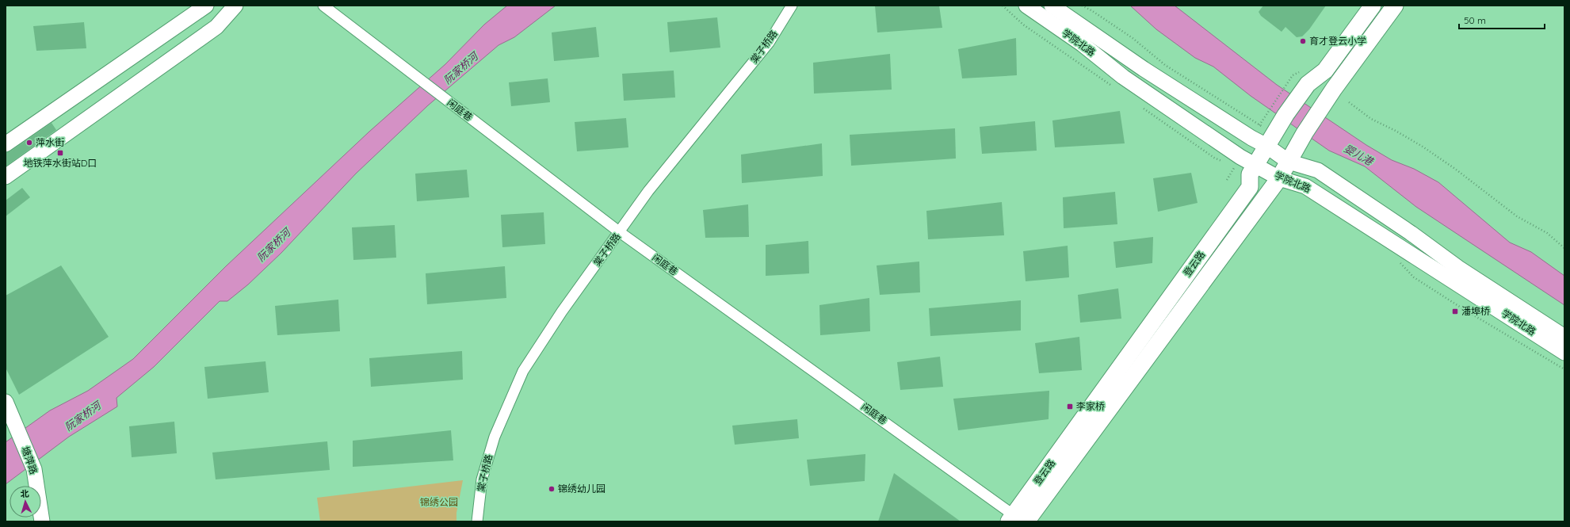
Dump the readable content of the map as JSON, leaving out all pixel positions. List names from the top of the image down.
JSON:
{
  "streets": {
    "main road": ["学院北路", "登云路", "塘萍路"],
    "street": ["棠子桥路", "闲庭巷"]
  },
  "crossings": [
    ["学院北路", "登云路"],
    ["棠子桥路", "闲庭巷"],
    ["闲庭巷", "登云路"]
  ],
  "water": ["阮家桥河", "婴儿港"],
  "parks": ["锦绣公园"],
  "places": {
    "other": ["育才登云小学", "萍水街", "锦绣幼儿园"],
    "transit": ["地铁萍水街站D口", "潘埠桥", "李家桥"]
  },
  "scale_bar": "50 m",
  "north": "top"
}
